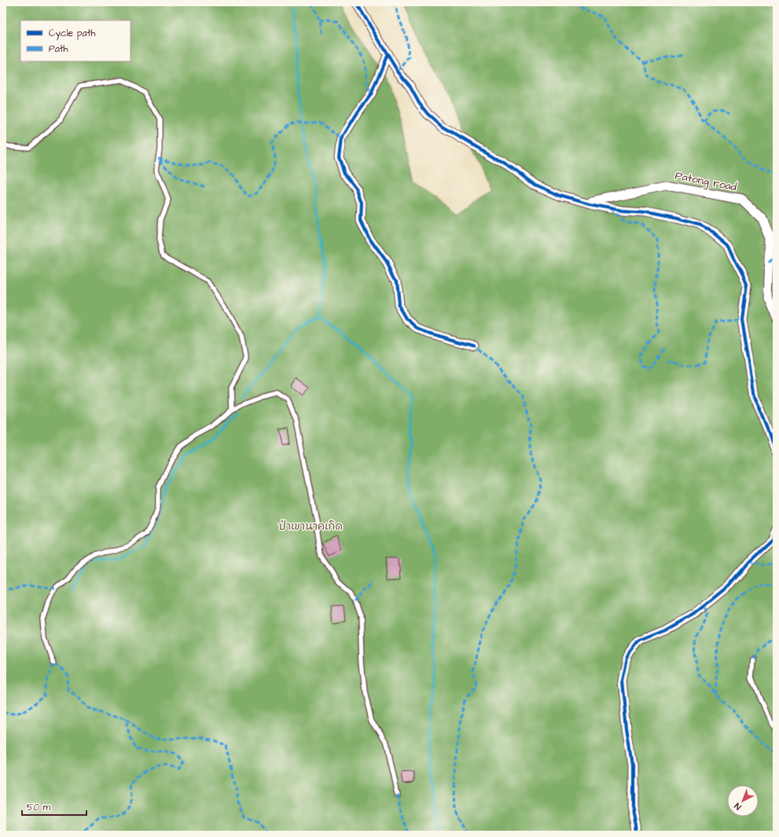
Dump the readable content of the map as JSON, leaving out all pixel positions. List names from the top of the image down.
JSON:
{
  "streets": {
    "street": ["Patong road"]
  },
  "parks": ["ป่าเขานาคเกิด"],
  "legend": ["Cycle path", "Path"],
  "scale_bar": "50 m",
  "north": "bottom left"
}
